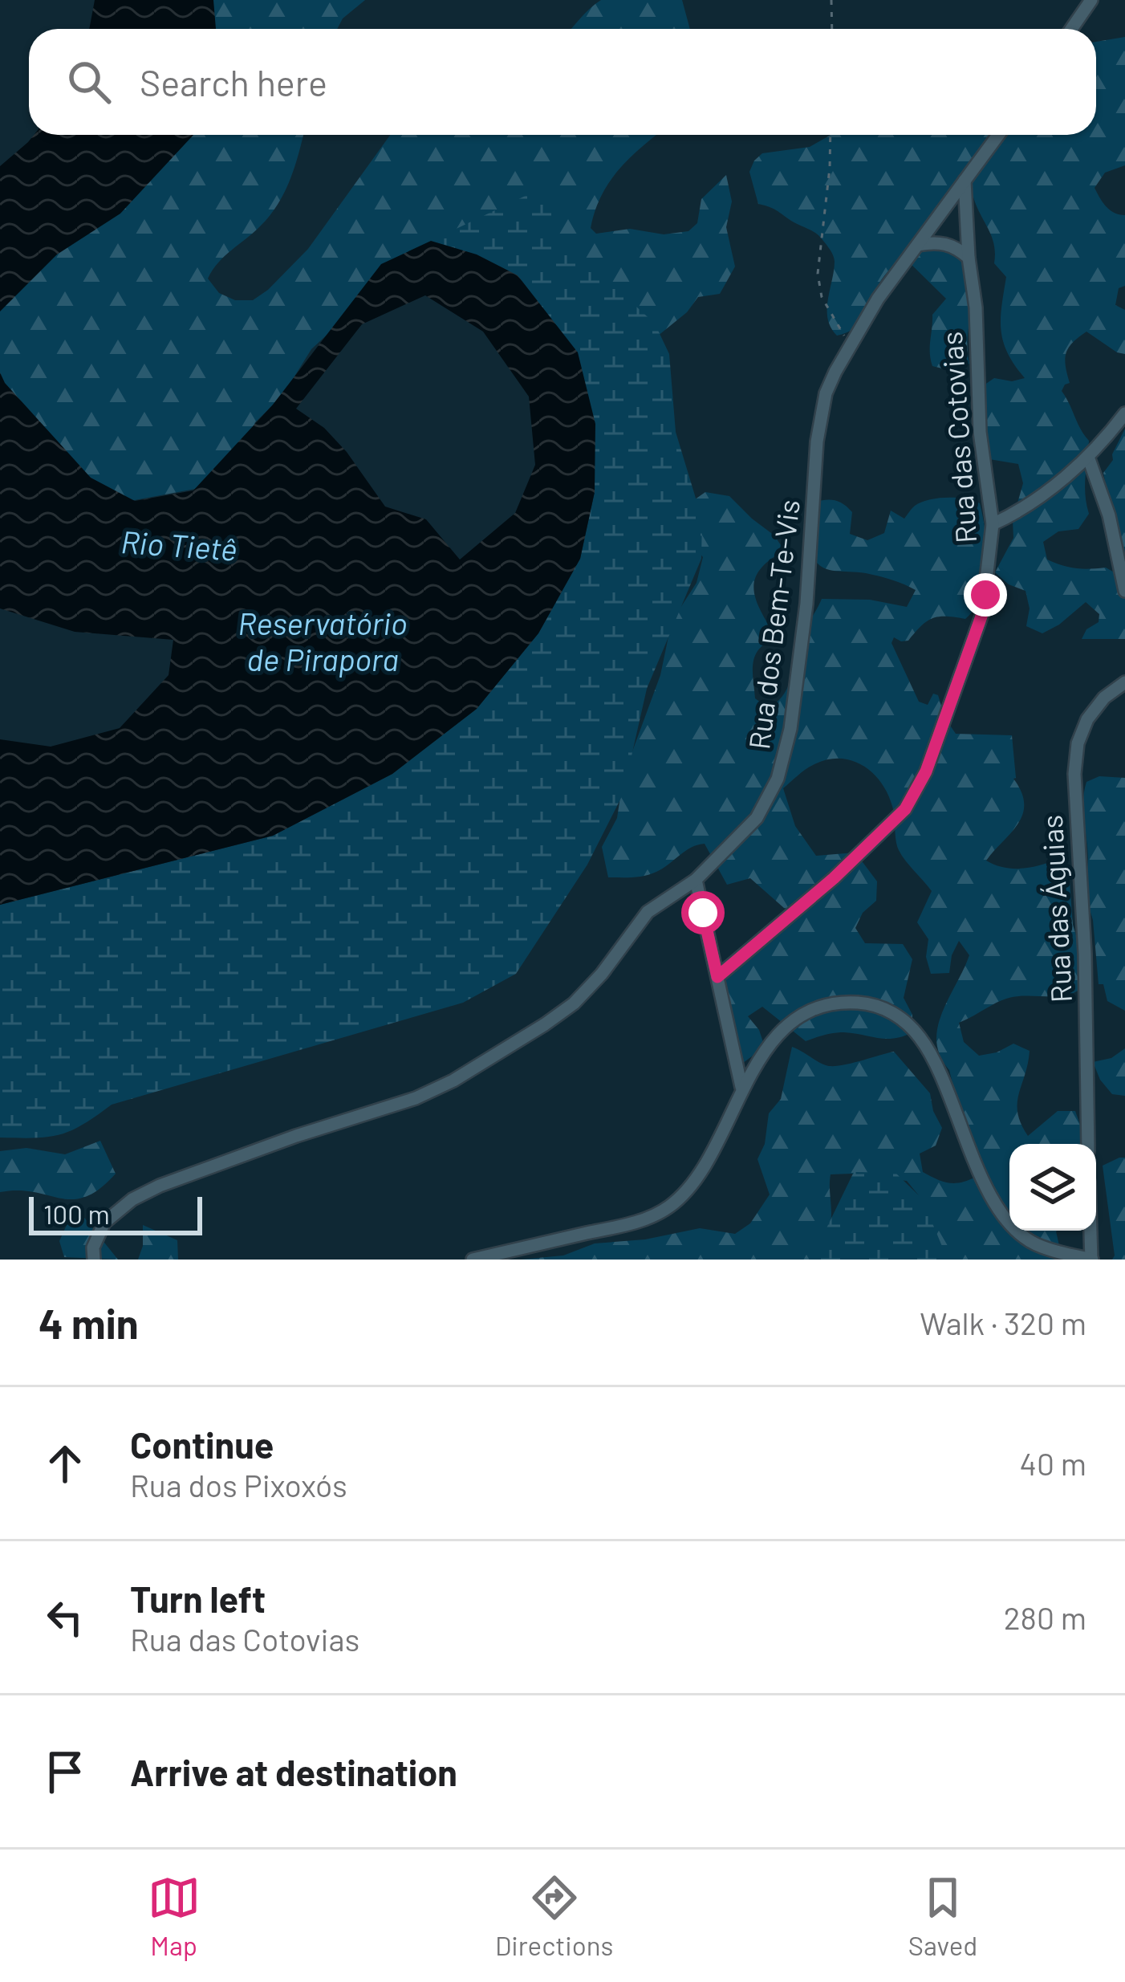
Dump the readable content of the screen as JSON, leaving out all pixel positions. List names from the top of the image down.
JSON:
{
  "streets": {
    "street": ["Rua das Cotovias", "Rua dos Bem-Te-Vis", "Rua das Águias"]
  },
  "crossings": [
    ["Rua das Cotovias", "Rua dos Bem-Te-Vis"]
  ],
  "water": ["Rio Tietê", "Reservatório de Pirapora"],
  "scale_bar": "100 m",
  "page": {
    "search": "Search here",
    "scale": "100 m",
    "heading": ["4 min", "Walk · 320 m"],
    "list": [
      ["Continue", "Rua dos Pixoxós", "40 m"],
      ["Turn left", "Rua das Cotovias", "280 m"],
      "Arrive at destination"
    ],
    "nav": ["Map", "Directions", "Saved"]
  }
}
